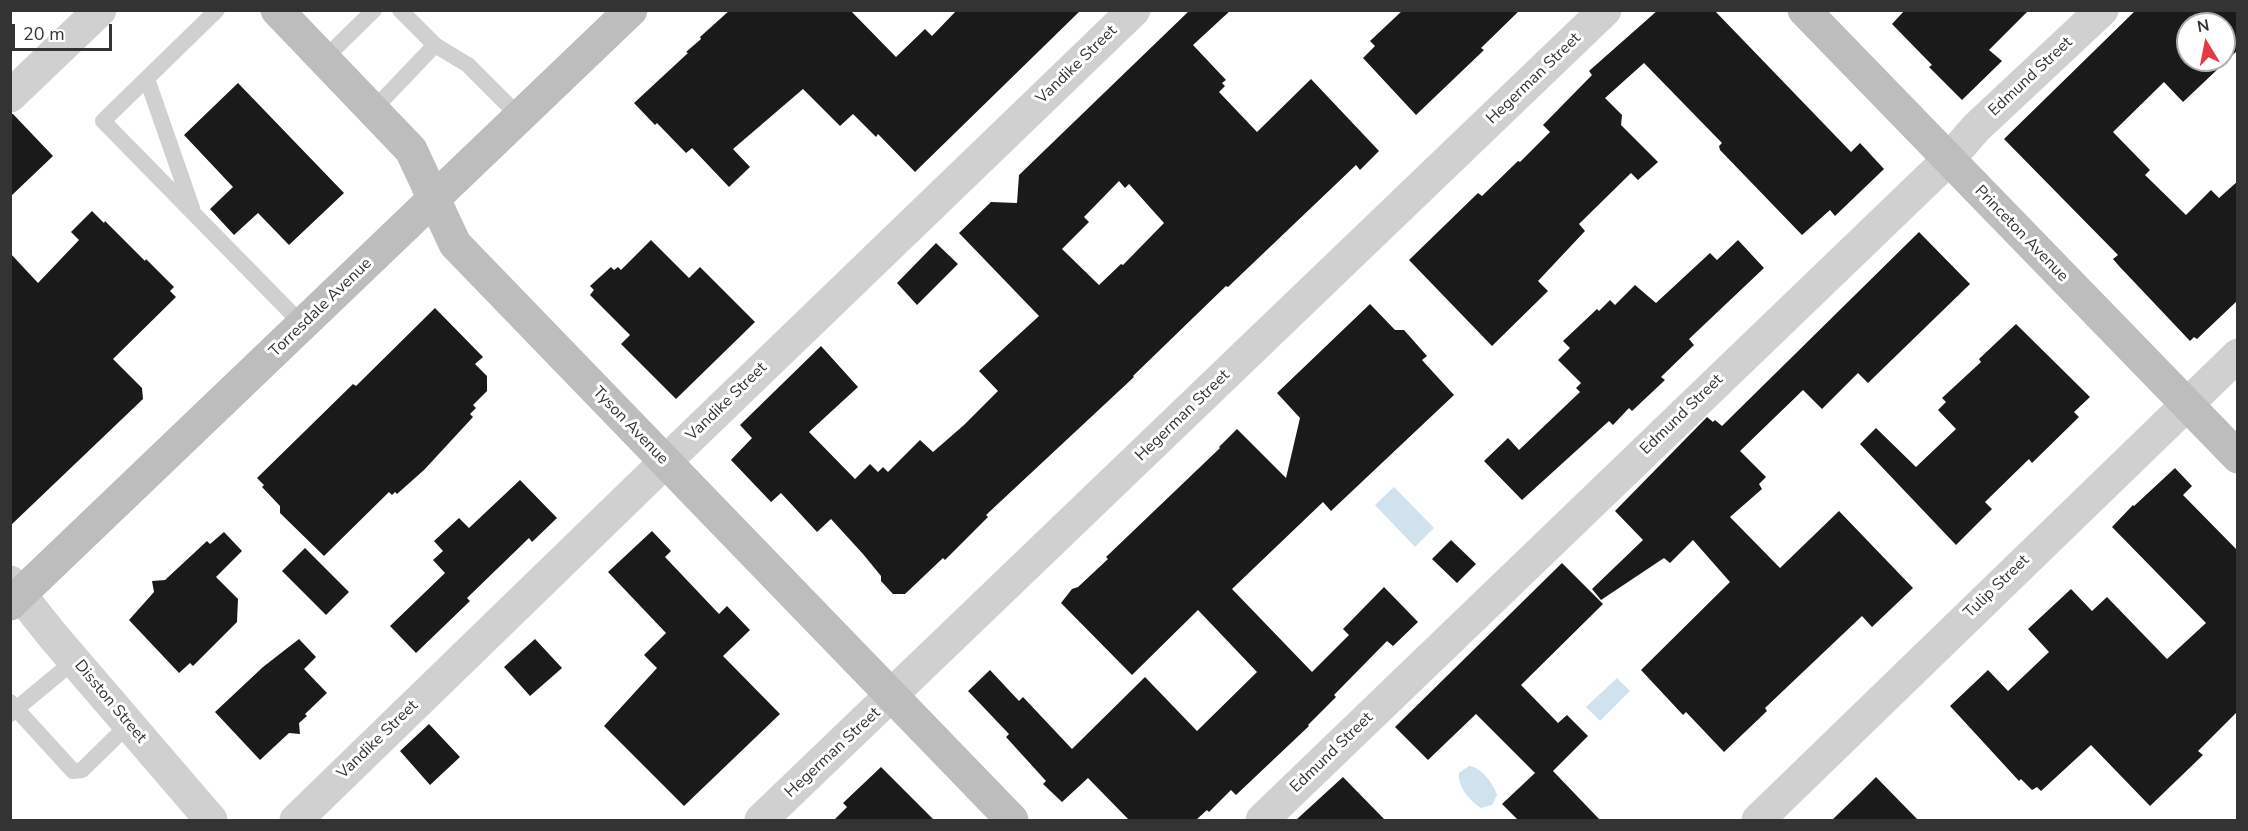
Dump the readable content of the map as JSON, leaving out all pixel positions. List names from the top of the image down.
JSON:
{
  "streets": {
    "street": [
      "Vandike Street",
      "Edmund Street",
      "Hegerman Street",
      "Princeton Avenue",
      "Torresdale Avenue",
      "Tyson Avenue",
      "Tulip Street",
      "Disston Street"
    ]
  },
  "crossings": [
    ["Vandike Street", "Tyson Avenue"],
    ["Edmund Street", "Princeton Avenue"],
    ["Hegerman Street", "Tyson Avenue"],
    ["Princeton Avenue", "Tulip Street"],
    ["Torresdale Avenue", "Tyson Avenue"],
    ["Torresdale Avenue", "Disston Street"]
  ],
  "scale_bar": "20 m",
  "north": "top"
}
